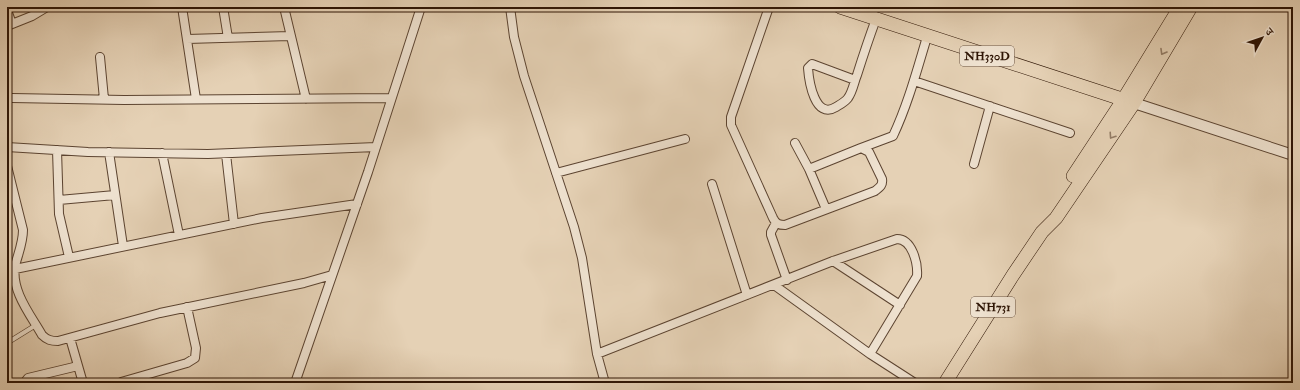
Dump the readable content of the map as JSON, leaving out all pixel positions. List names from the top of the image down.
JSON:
{
  "streets": {
    "highway": ["NH330D", "NH731"]
  },
  "crossings": [
    ["NH330D", "NH731"]
  ],
  "north": "top right"
}
